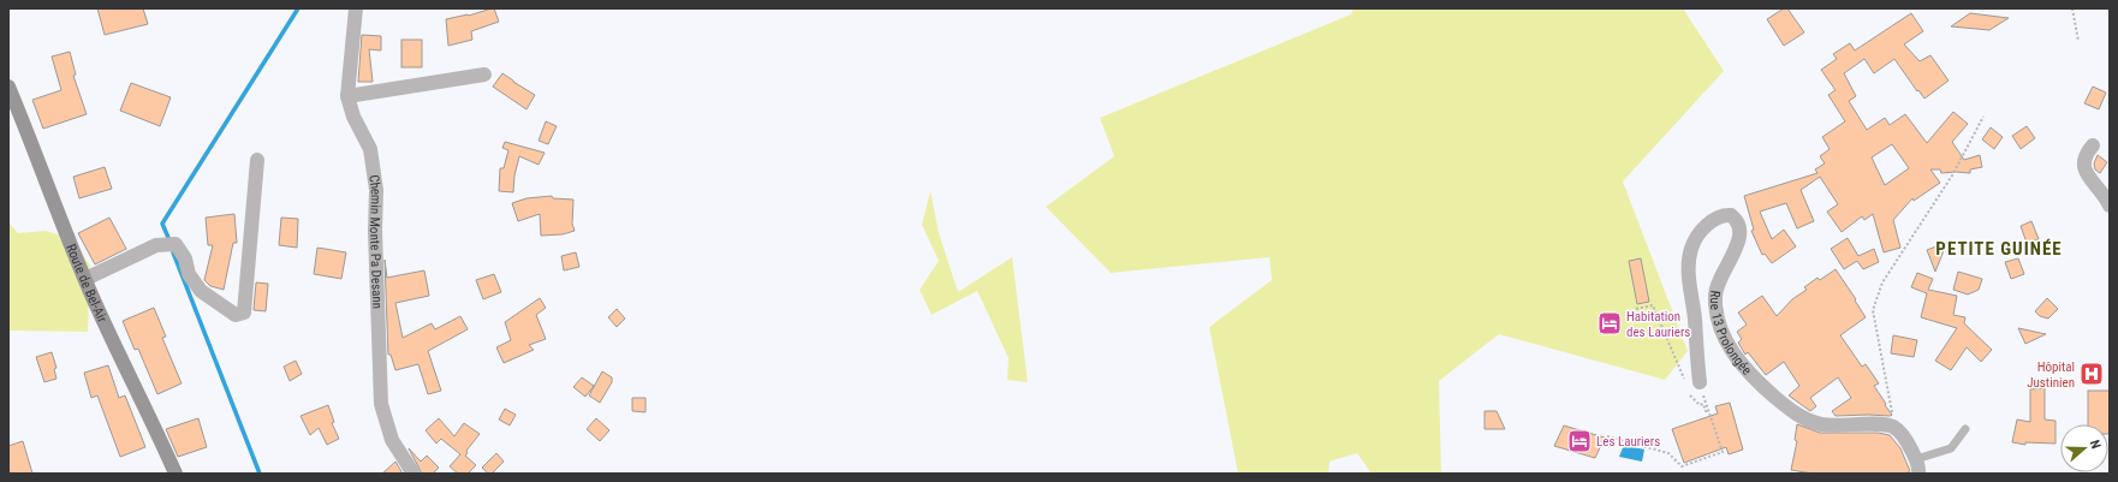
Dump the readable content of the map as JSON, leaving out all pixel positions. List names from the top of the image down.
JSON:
{
  "streets": {
    "street": ["Chemin Monte Pa Desann", "Route de Bel-Air", "Rue 13 Prolongée"]
  },
  "districts": ["PETITE GUINÉE"],
  "places": {
    "hotel": ["Habitation des Lauriers", "Les Lauriers"],
    "hospital": ["Hôpital Justinien"]
  },
  "north": "right"
}
